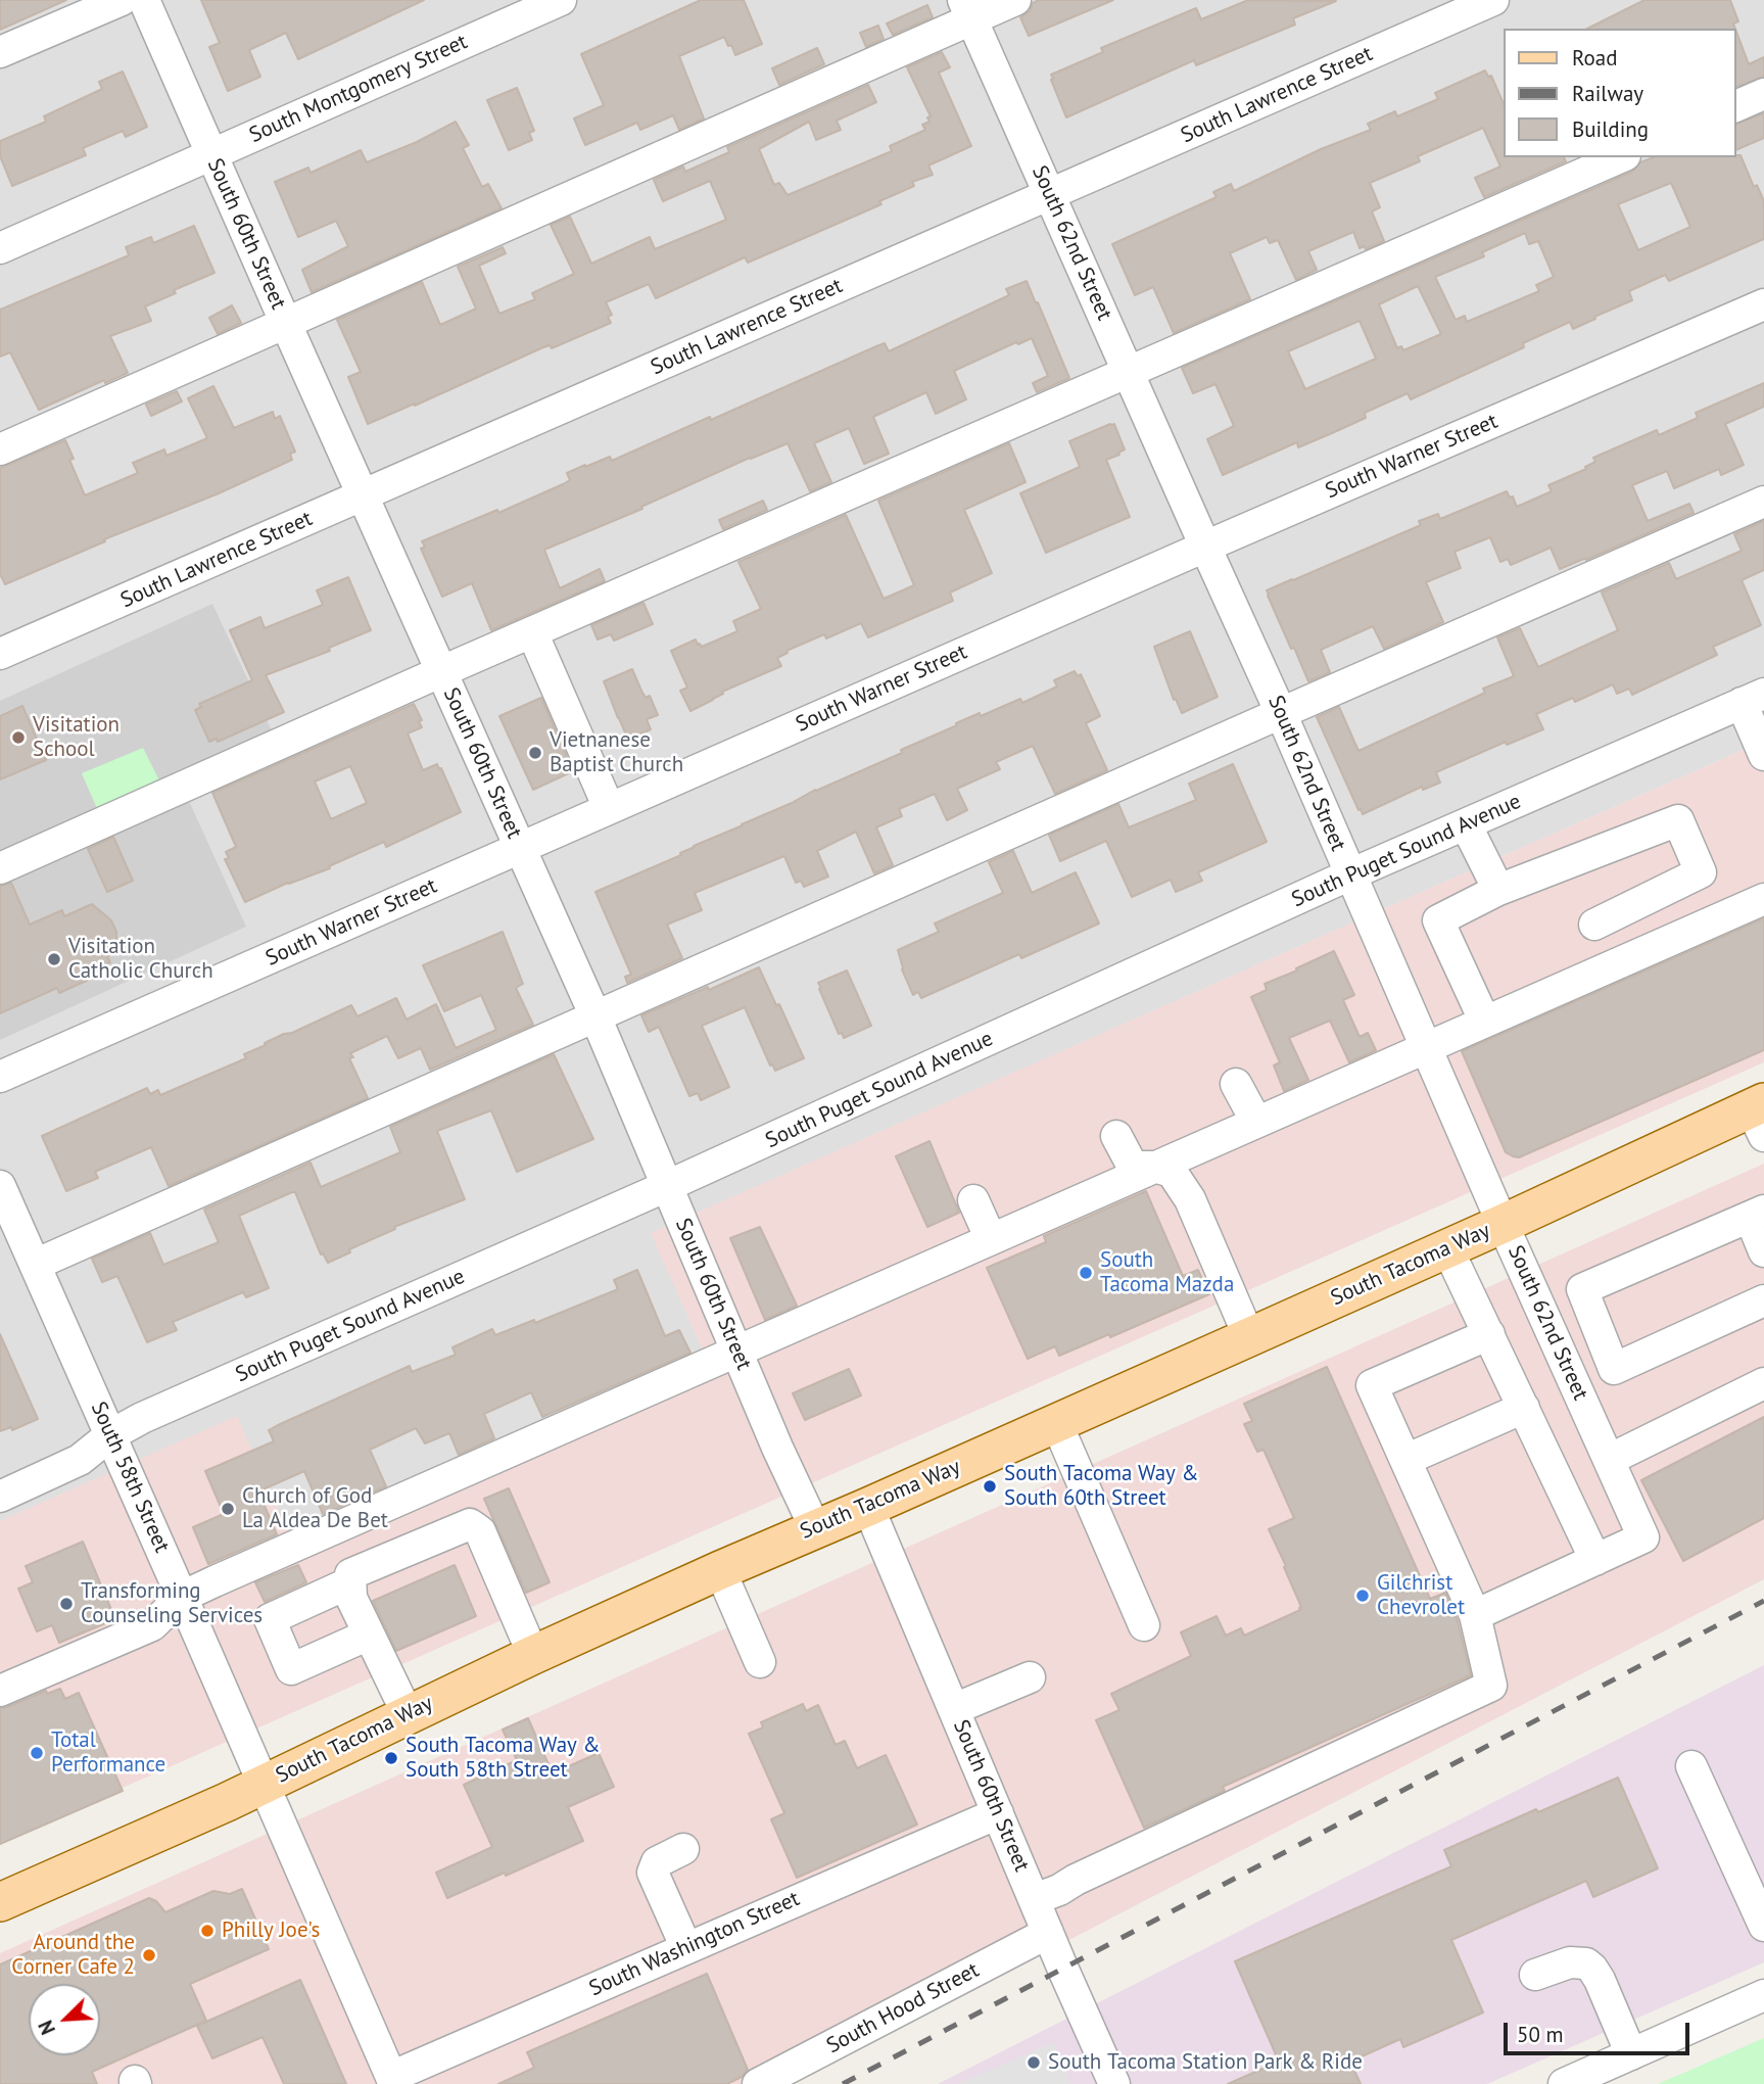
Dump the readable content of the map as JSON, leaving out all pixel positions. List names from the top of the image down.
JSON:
{
  "streets": {
    "main road": ["South Tacoma Way"],
    "street": [
      "South Montgomery Street",
      "South Lawrence Street",
      "South 60th Street",
      "South 62nd Street",
      "South Warner Street",
      "South Puget Sound Avenue",
      "South 58th Street",
      "South Washington Street",
      "South Hood Street"
    ]
  },
  "crossings": [
    ["South Montgomery Street", "South 60th Street"],
    ["South Lawrence Street", "South 60th Street"],
    ["South Lawrence Street", "South 62nd Street"],
    ["South 60th Street", "South Warner Street"],
    ["South 60th Street", "South Puget Sound Avenue"],
    ["South 60th Street", "South Tacoma Way"],
    ["South 60th Street", "South Washington Street"],
    ["South 60th Street", "South Hood Street"],
    ["South 62nd Street", "South Warner Street"],
    ["South 62nd Street", "South Puget Sound Avenue"],
    ["South 62nd Street", "South Tacoma Way"],
    ["South Puget Sound Avenue", "South 58th Street"],
    ["South Tacoma Way", "South 58th Street"],
    ["South 58th Street", "South Washington Street"]
  ],
  "places": [
    "Visitation School",
    "Vietnanese Baptist Church",
    "Visitation Catholic Church",
    "South Tacoma Mazda",
    "South Tacoma Way & South 60th Street",
    "Church of God La Aldea De Bet",
    "Gilchrist Chevrolet",
    "Transforming Counseling Services",
    "Total Performance",
    "South Tacoma Way & South 58th Street",
    "Philly Joe's",
    "Around the Corner Cafe 2",
    "South Tacoma Station Park & Ride"
  ],
  "legend": ["Road", "Railway", "Building"],
  "scale_bar": "50 m",
  "north": "bottom left"
}
